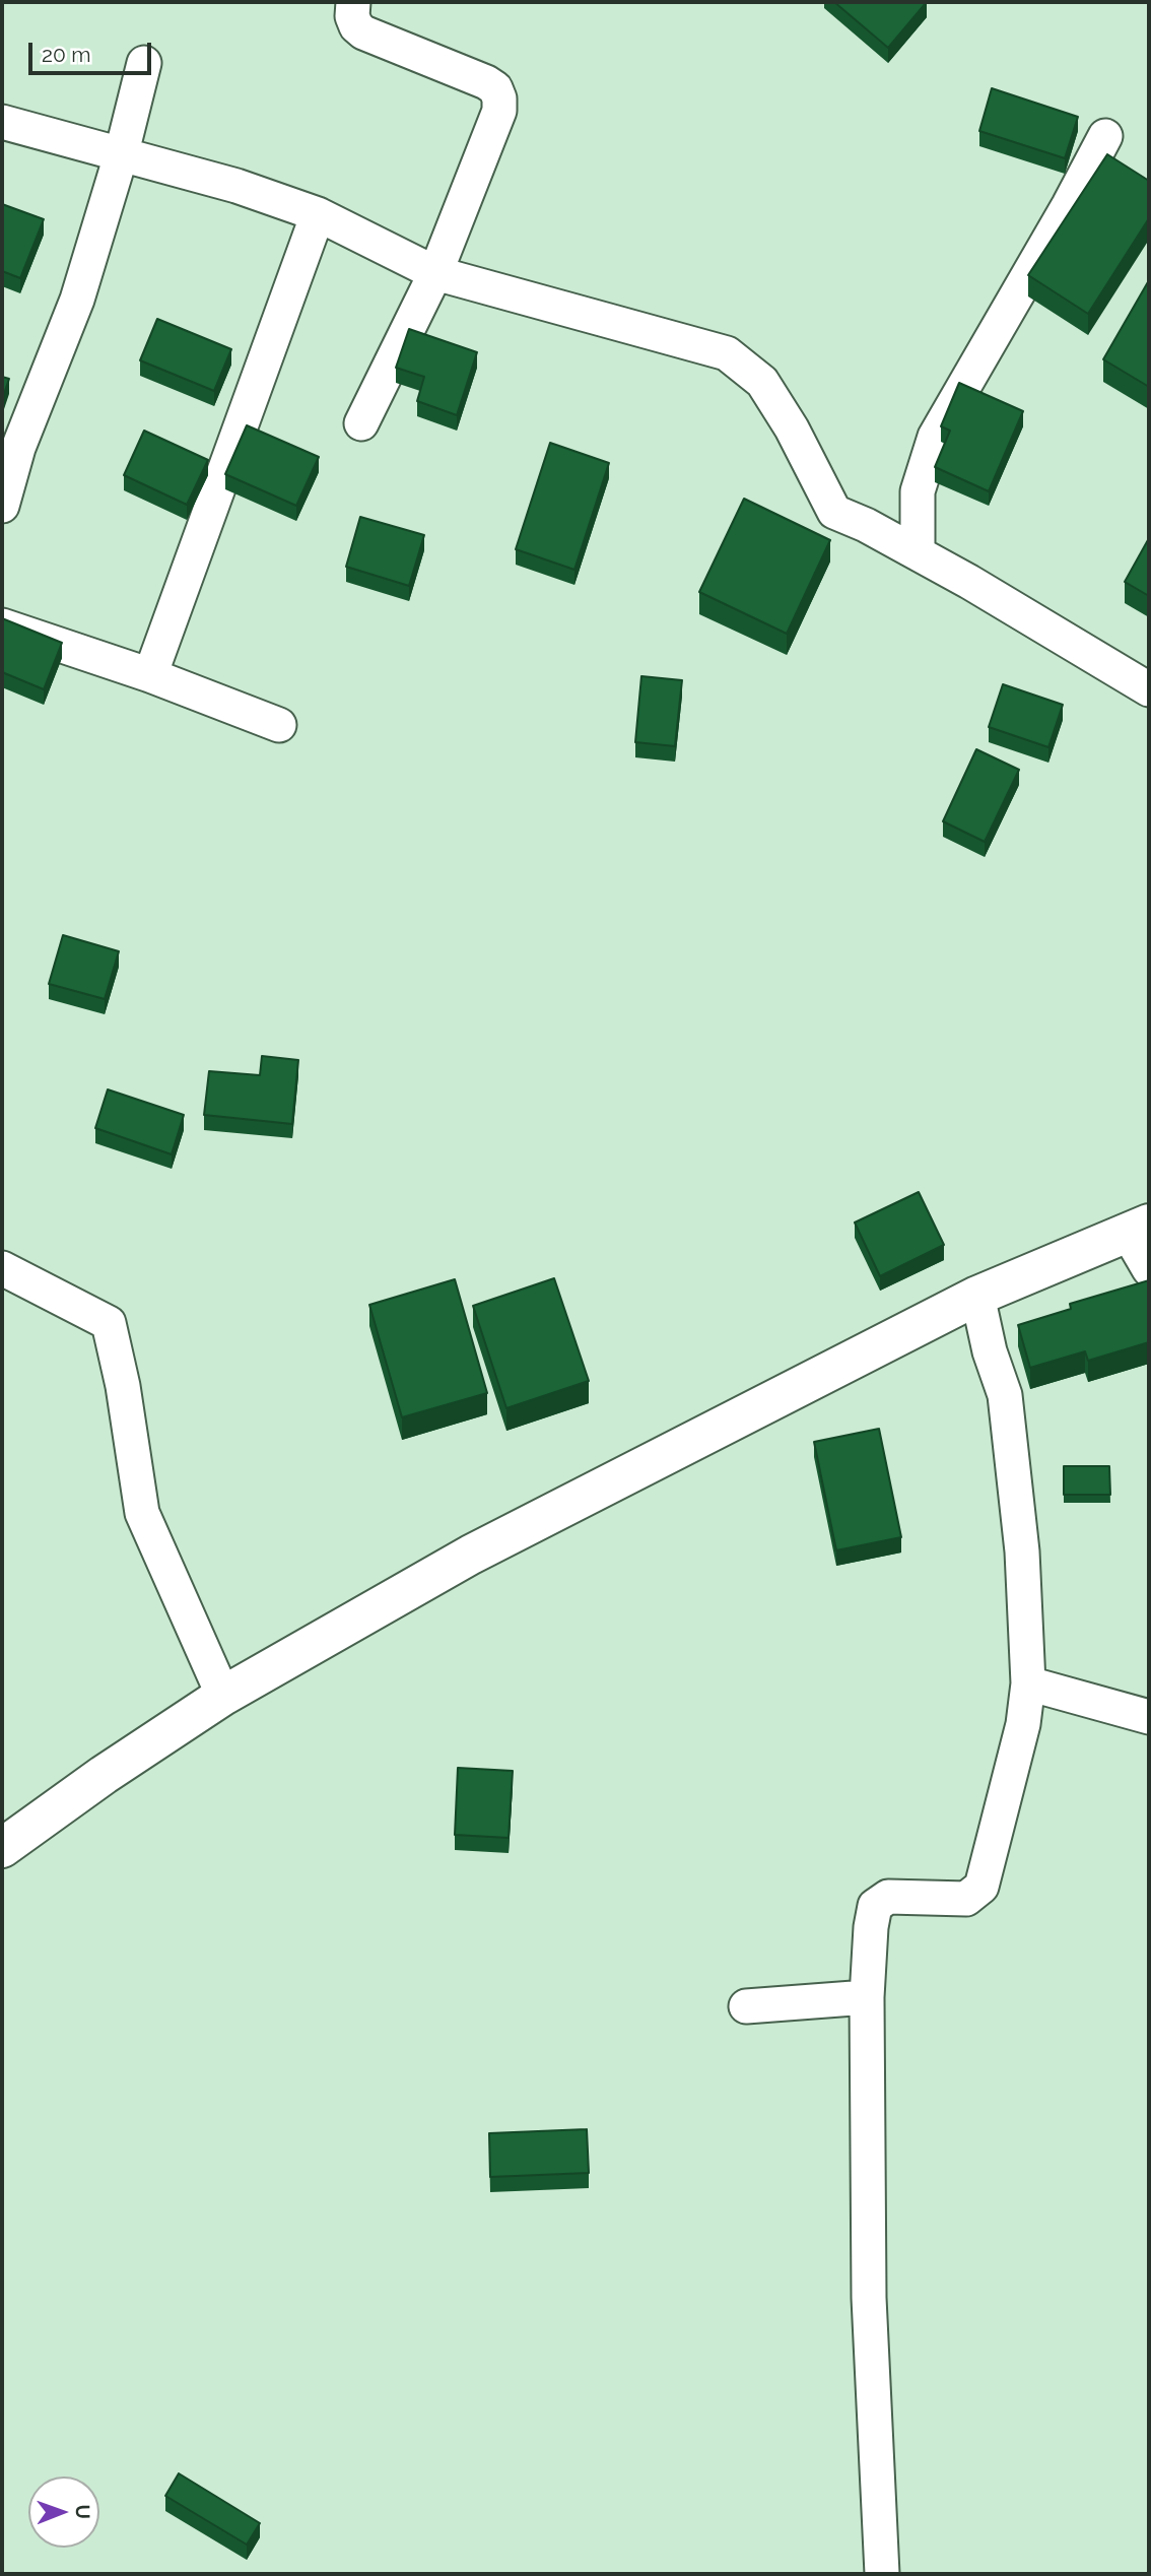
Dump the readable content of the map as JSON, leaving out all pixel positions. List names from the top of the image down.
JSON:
{
  "scale_bar": "20 m",
  "north": "right"
}
